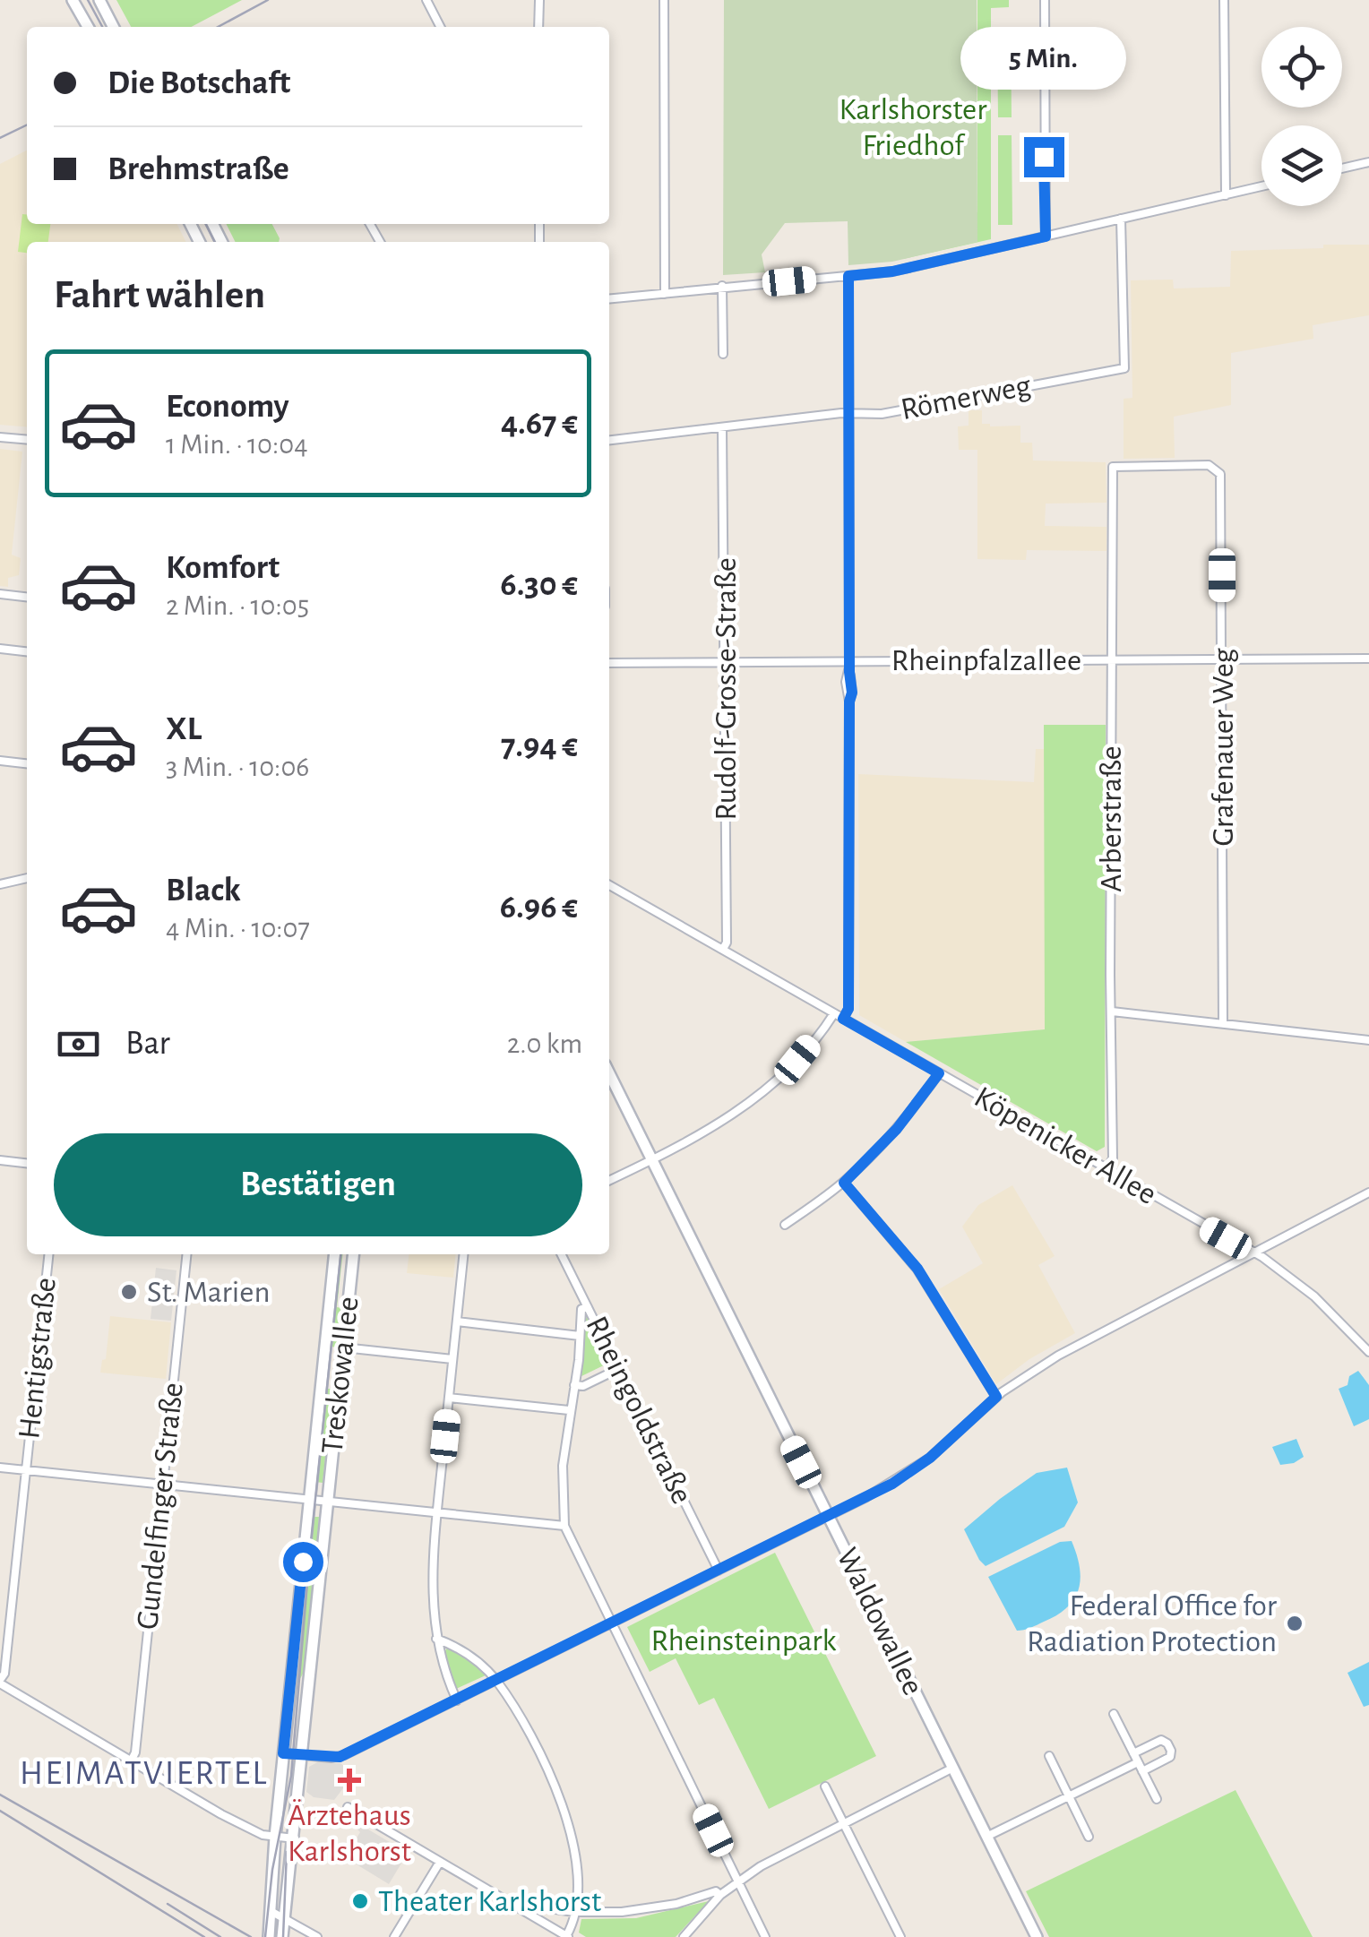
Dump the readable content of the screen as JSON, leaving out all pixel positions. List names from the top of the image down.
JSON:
{
  "streets": {
    "main road": ["Treskowallee", "Waldowallee"],
    "street": [
      "Römerweg",
      "Rheinpfalzallee",
      "Rudolf-Grosse-Straße",
      "Grafenauer Weg",
      "Arberstraße",
      "Köpenicker Allee",
      "Hentigstraße",
      "Rheingoldstraße",
      "Gundelfinger Straße"
    ]
  },
  "crossings": [
    ["Römerweg", "Rudolf-Grosse-Straße"],
    ["Rheinpfalzallee", "Rudolf-Grosse-Straße"],
    ["Rheinpfalzallee", "Grafenauer Weg"],
    ["Rheinpfalzallee", "Arberstraße"],
    ["Rudolf-Grosse-Straße", "Köpenicker Allee"],
    ["Grafenauer Weg", "Arberstraße"],
    ["Arberstraße", "Köpenicker Allee"]
  ],
  "districts": ["HEIMATVIERTEL"],
  "parks": ["Karlshorster Friedhof", "Rheinsteinpark"],
  "places": {
    "other": ["St. Marien", "Federal Office for Radiation Protection", "Theater Karlshorst"],
    "health": ["Ärztehaus Karlshorst"]
  },
  "page": {
    "bubble": "5 Min.",
    "banner": ["Die Botschaft", "Brehmstraße"],
    "heading": "Fahrt wählen",
    "list": [
      {
        "name": "Economy",
        "note": "1 Min. · 10:04",
        "value": "4.67 €"
      },
      {
        "name": "Komfort",
        "note": "2 Min. · 10:05",
        "value": "6.30 €"
      },
      {
        "name": "XL",
        "note": "3 Min. · 10:06",
        "value": "7.94 €"
      },
      {
        "name": "Black",
        "note": "4 Min. · 10:07",
        "value": "6.96 €"
      }
    ],
    "pay": ["Bar", "2.0 km"],
    "buttons": "Bestätigen"
  }
}
